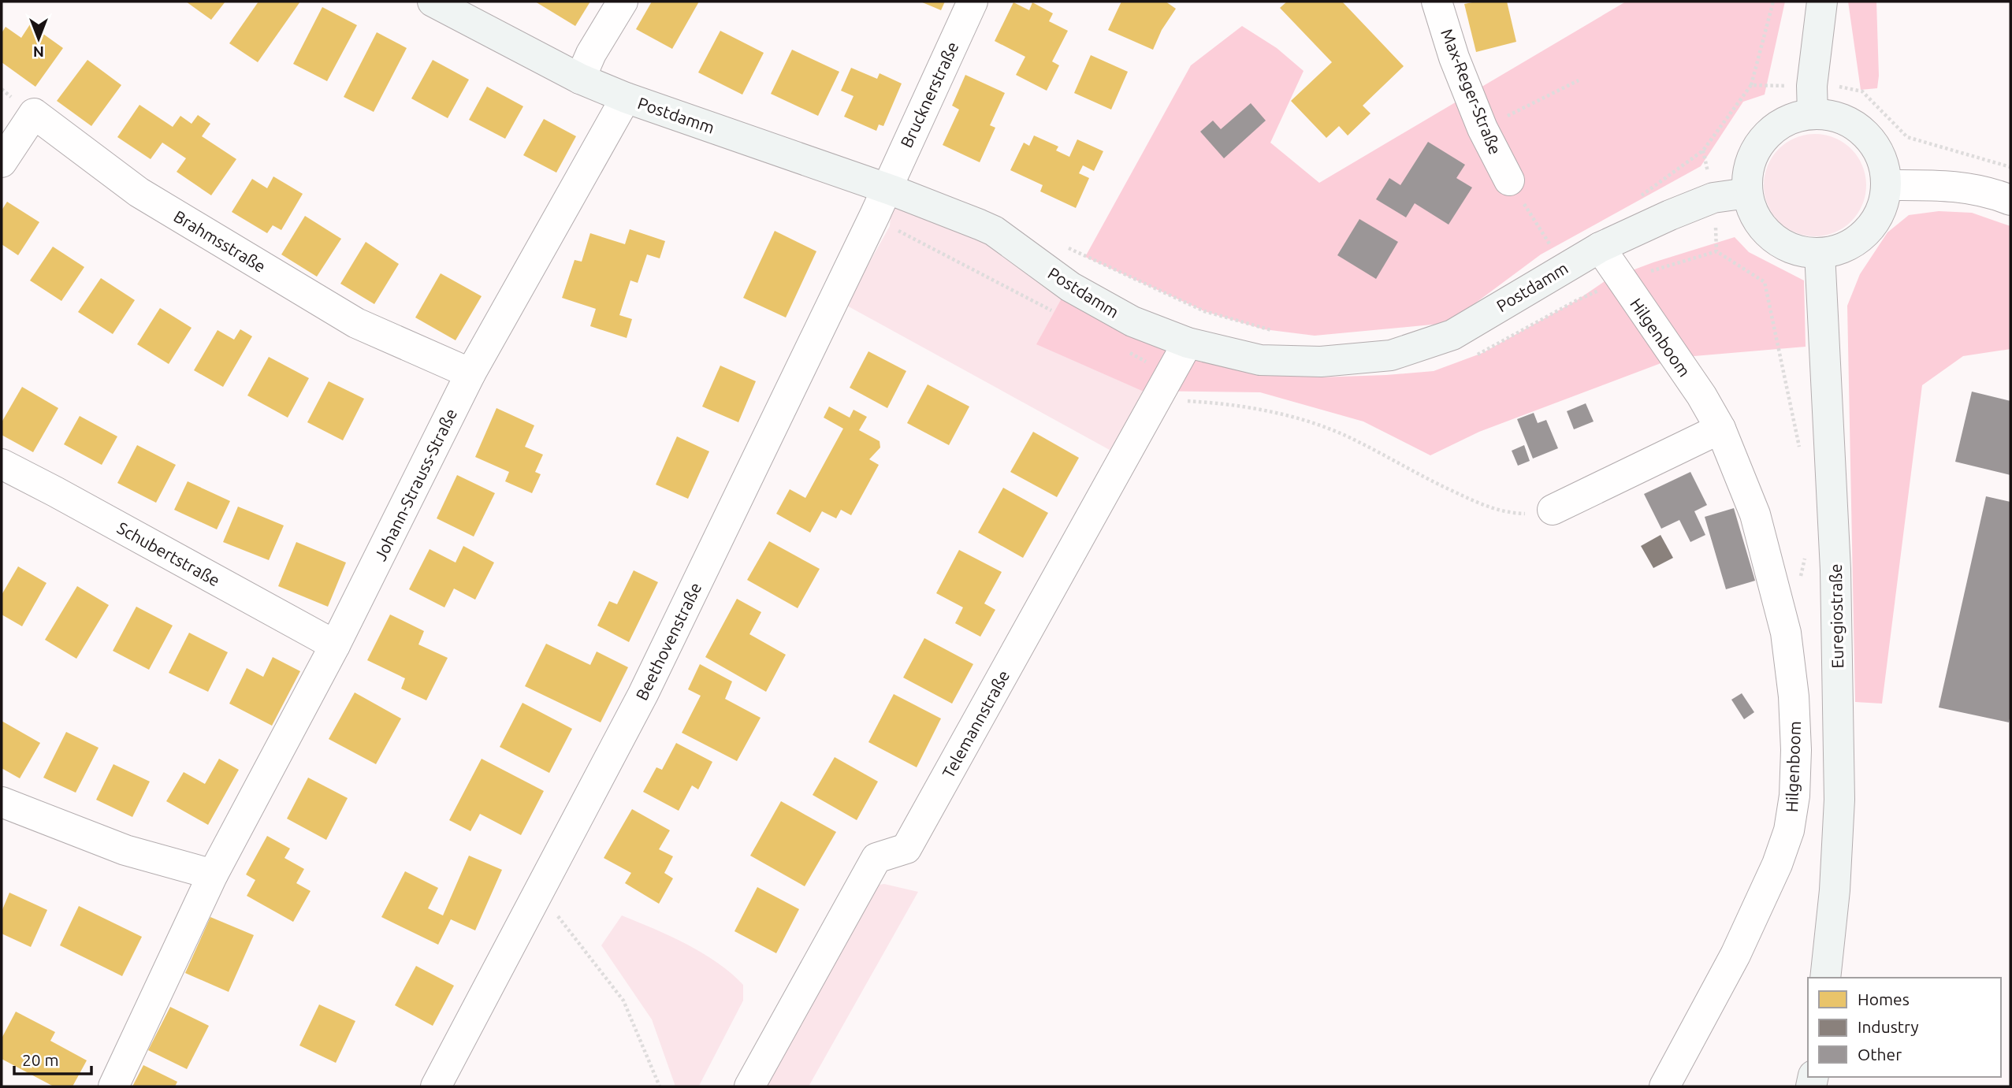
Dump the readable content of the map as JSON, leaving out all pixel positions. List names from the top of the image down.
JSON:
{
  "streets": {
    "street": [
      "Max-Reger-Straße",
      "Brucknerstraße",
      "Postdamm",
      "Brahmsstraße",
      "Hilgenboom",
      "Johann-Strauss-Straße",
      "Schubertstraße",
      "Euregiostraße",
      "Beethovenstraße",
      "Telemannstraße"
    ]
  },
  "crossings": [
    ["Brucknerstraße", "Postdamm"],
    ["Brucknerstraße", "Beethovenstraße"],
    ["Postdamm", "Hilgenboom"],
    ["Postdamm", "Johann-Strauss-Straße"],
    ["Postdamm", "Euregiostraße"],
    ["Postdamm", "Beethovenstraße"],
    ["Postdamm", "Telemannstraße"],
    ["Brahmsstraße", "Johann-Strauss-Straße"],
    ["Johann-Strauss-Straße", "Schubertstraße"]
  ],
  "legend": ["Homes", "Industry", "Other"],
  "scale_bar": "20 m",
  "north": "bottom"
}
